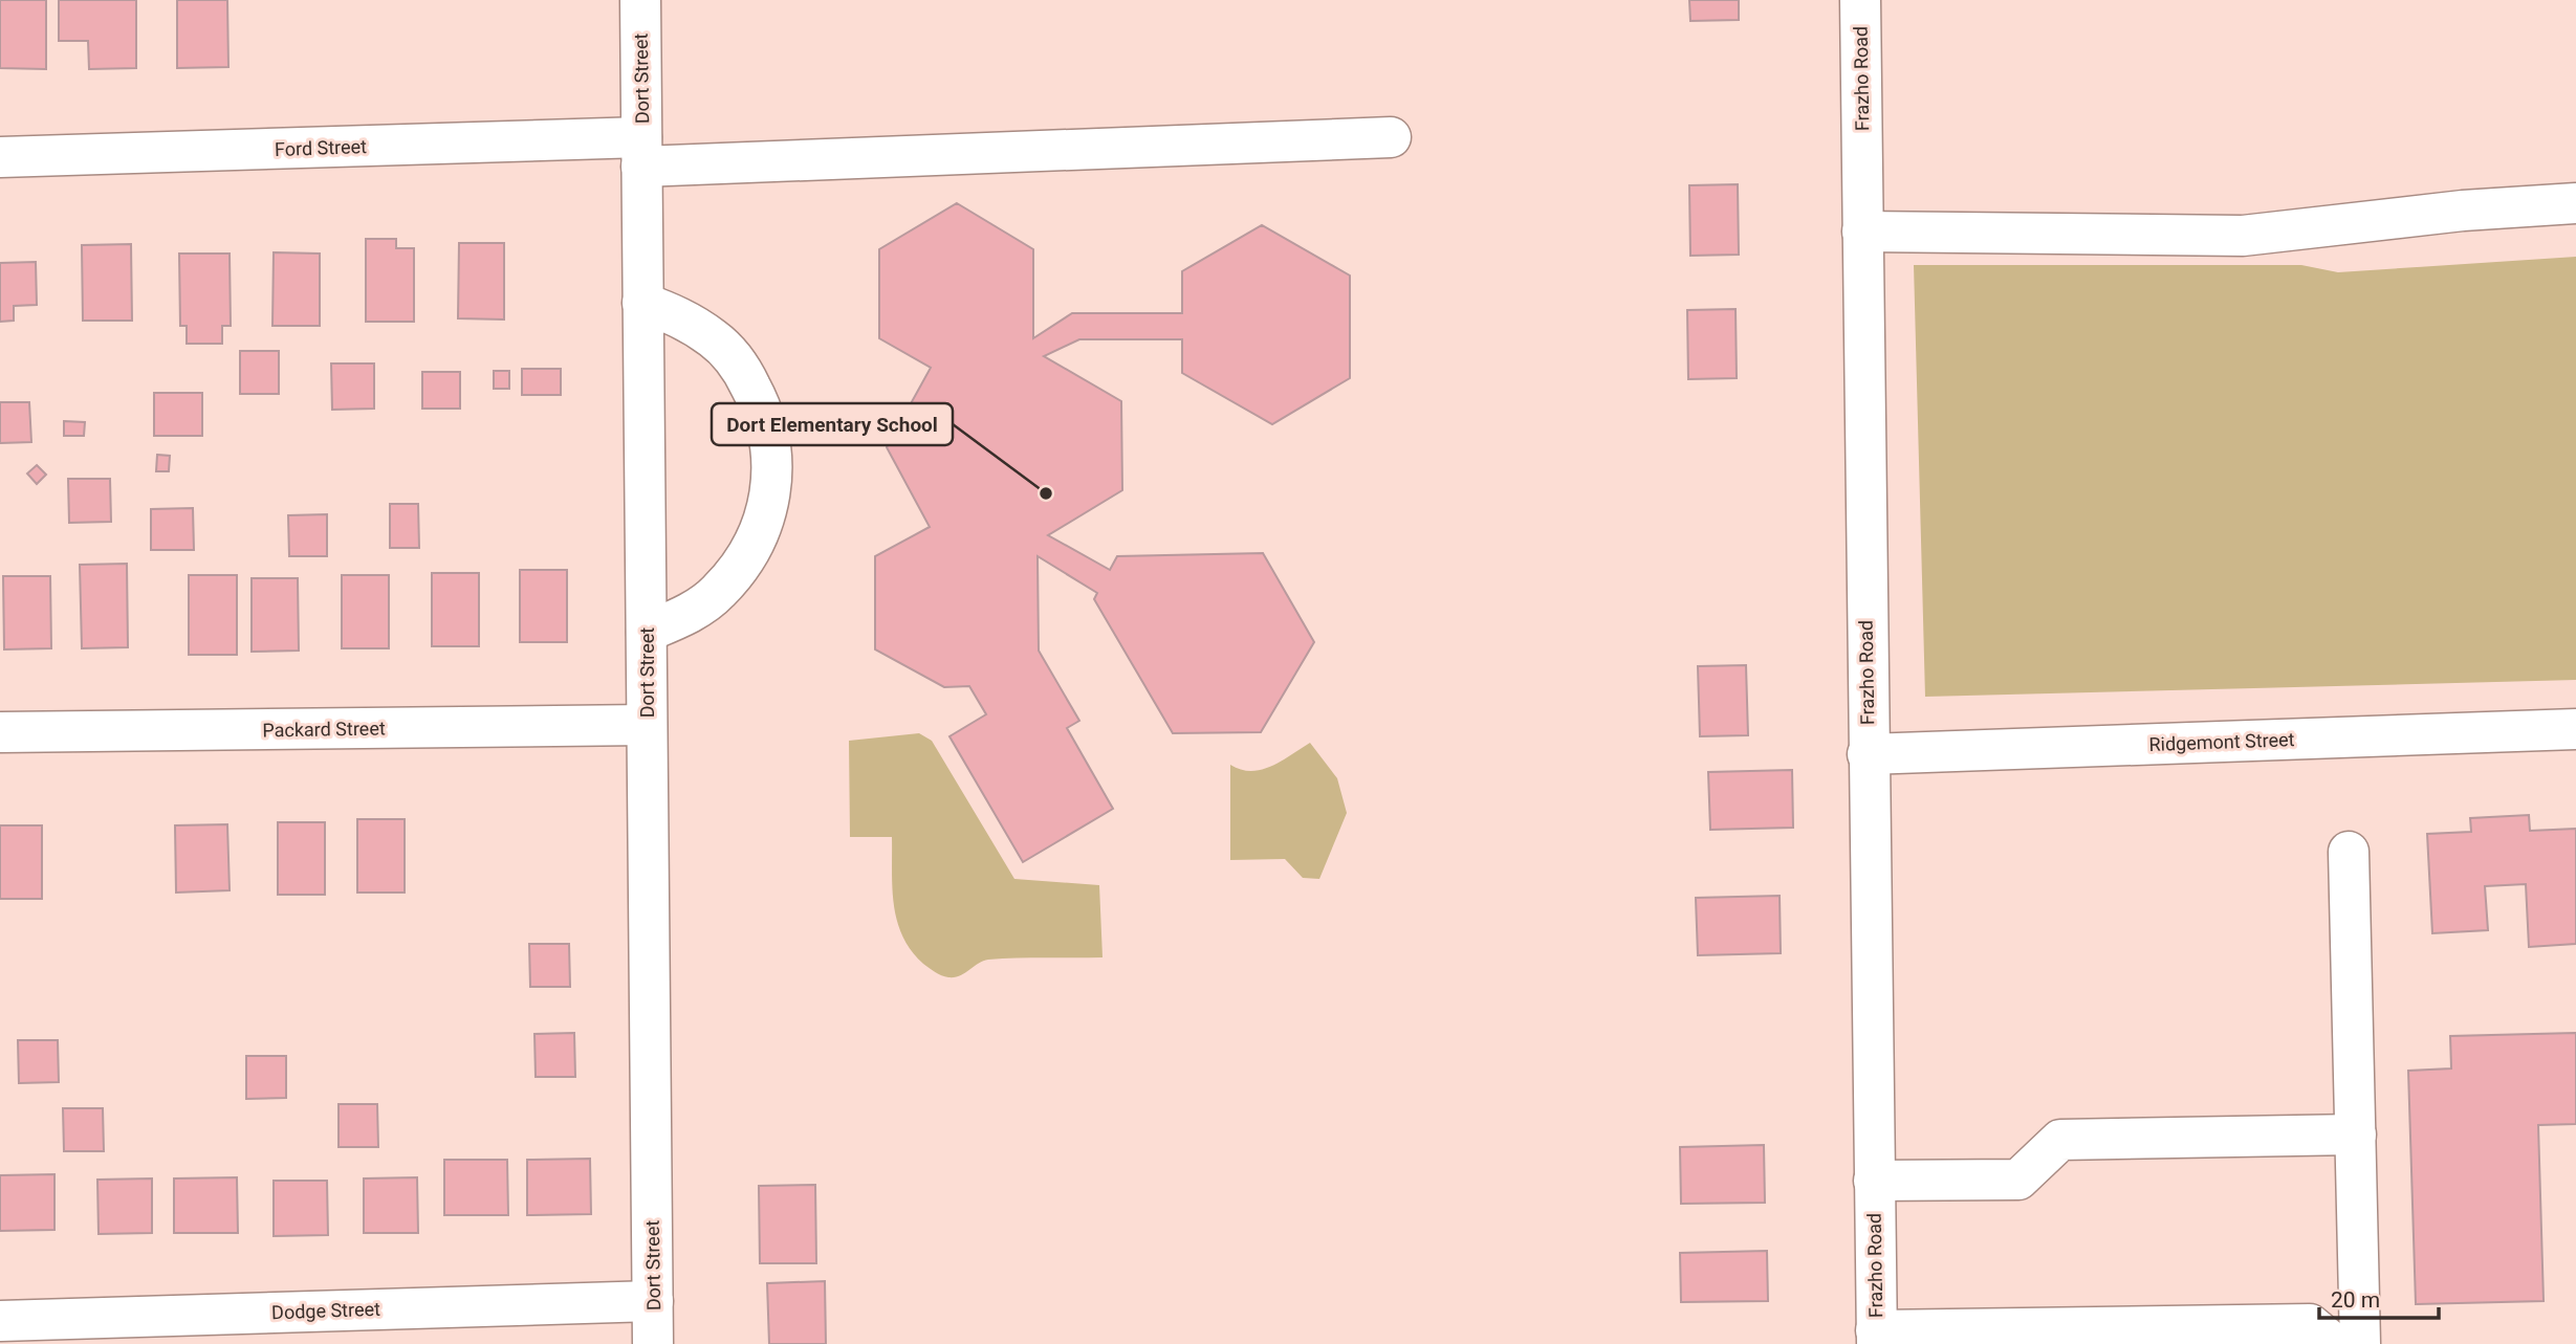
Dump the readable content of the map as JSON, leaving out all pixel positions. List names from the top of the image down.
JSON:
{
  "streets": {
    "street": [
      "Dort Street",
      "Frazho Road",
      "Ford Street",
      "Packard Street",
      "Ridgemont Street",
      "Dodge Street"
    ]
  },
  "crossings": [
    ["Dort Street", "Ford Street"],
    ["Dort Street", "Packard Street"],
    ["Dort Street", "Dodge Street"],
    ["Frazho Road", "Ridgemont Street"]
  ],
  "places": ["Dort Elementary School"],
  "scale_bar": "20 m"
}
